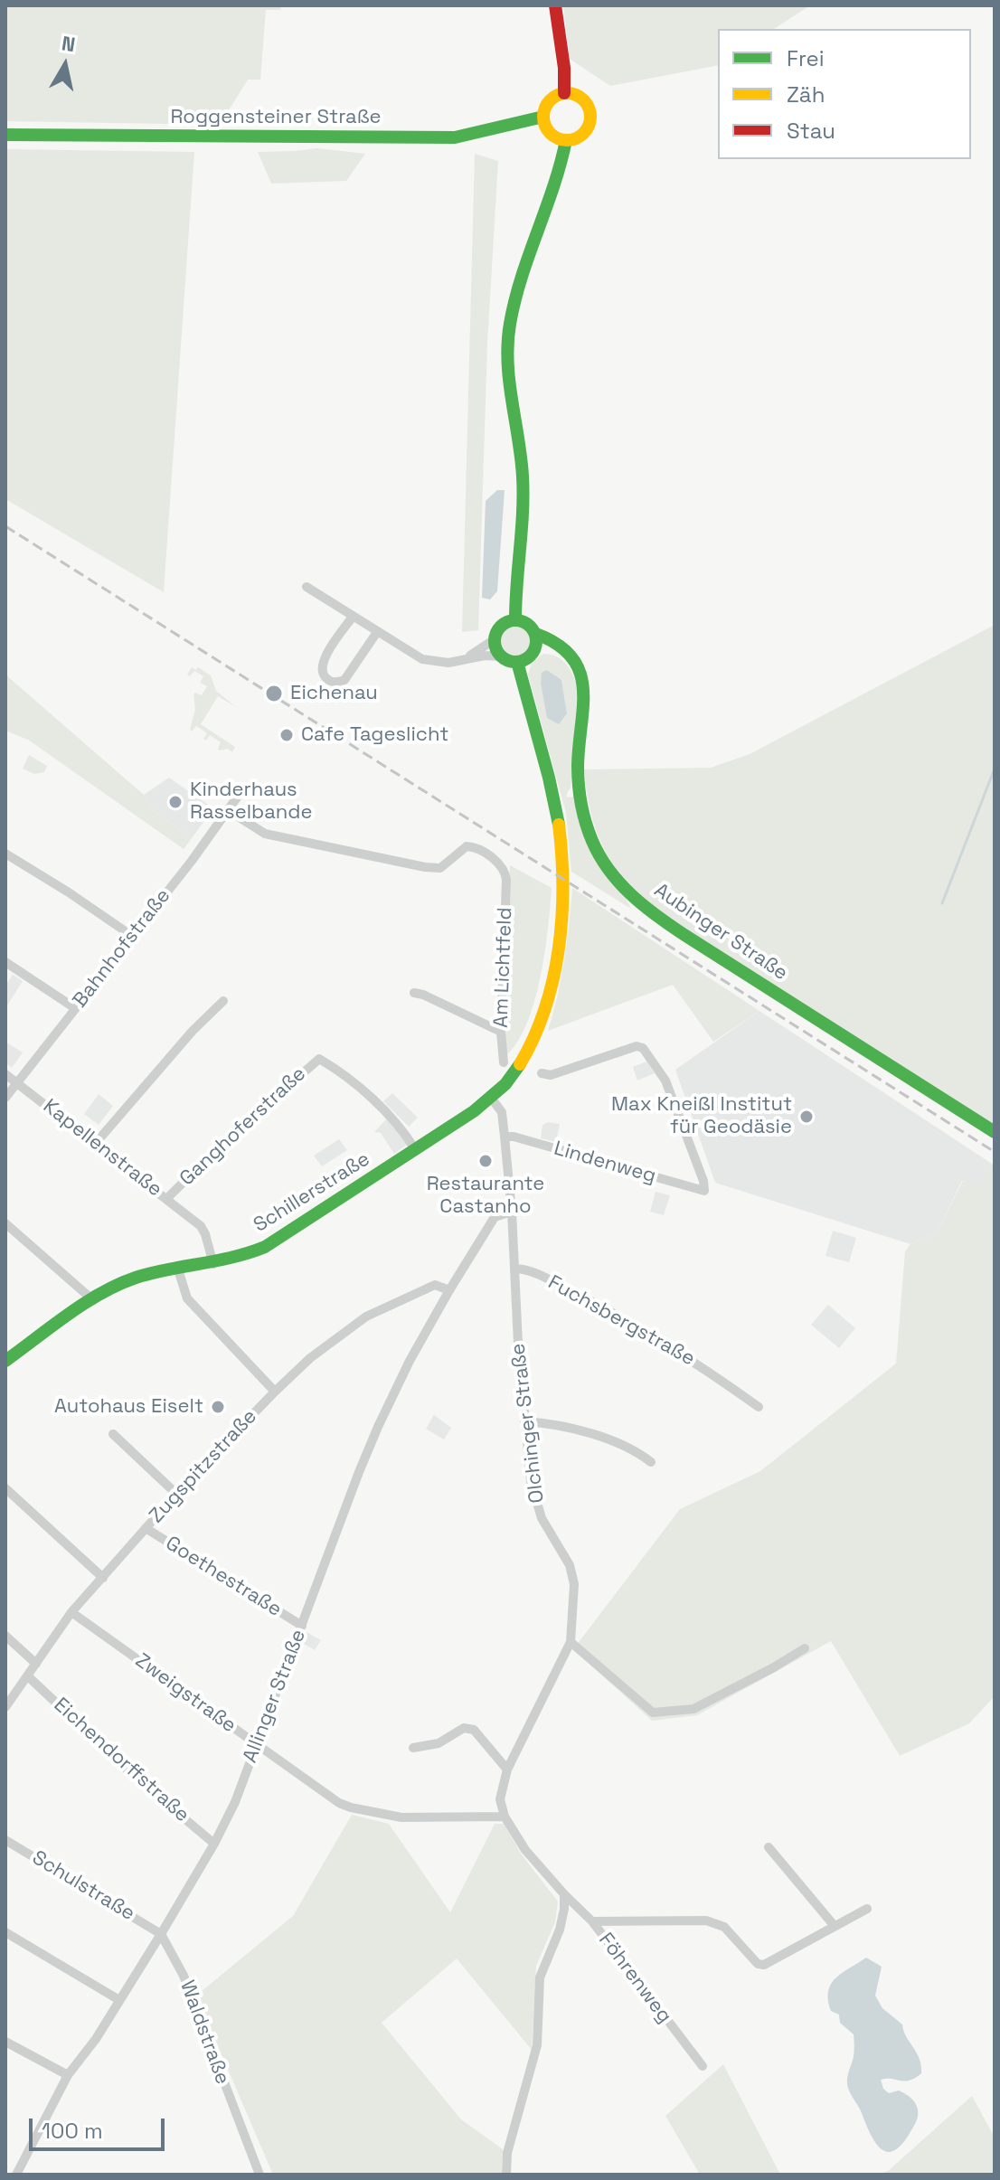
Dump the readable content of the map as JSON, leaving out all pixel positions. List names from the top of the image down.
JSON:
{
  "streets": {
    "main road": ["Roggensteiner Straße", "Aubinger Straße", "Schillerstraße"],
    "street": [
      "Bahnhofstraße",
      "Am Lichtfeld",
      "Ganghoferstraße",
      "Kapellenstraße",
      "Lindenweg",
      "Fuchsbergstraße",
      "Olchinger Straße",
      "Zugspitzstraße",
      "Goethestraße",
      "Zweigstraße",
      "Allinger Straße",
      "Eichendorffstraße",
      "Schulstraße",
      "Föhrenweg",
      "Waldstraße"
    ]
  },
  "crossings": [
    ["Bahnhofstraße", "Am Lichtfeld"],
    ["Bahnhofstraße", "Kapellenstraße"],
    ["Ganghoferstraße", "Kapellenstraße"],
    ["Ganghoferstraße", "Schillerstraße"],
    ["Kapellenstraße", "Schillerstraße"],
    ["Lindenweg", "Olchinger Straße"],
    ["Schillerstraße", "Olchinger Straße"],
    ["Fuchsbergstraße", "Olchinger Straße"],
    ["Olchinger Straße", "Zweigstraße"],
    ["Olchinger Straße", "Allinger Straße"],
    ["Zugspitzstraße", "Goethestraße"],
    ["Zugspitzstraße", "Zweigstraße"],
    ["Zugspitzstraße", "Allinger Straße"],
    ["Zugspitzstraße", "Eichendorffstraße"],
    ["Goethestraße", "Allinger Straße"],
    ["Zweigstraße", "Allinger Straße"],
    ["Allinger Straße", "Eichendorffstraße"],
    ["Allinger Straße", "Schulstraße"],
    ["Allinger Straße", "Waldstraße"],
    ["Schulstraße", "Waldstraße"]
  ],
  "places": [
    "Eichenau",
    "Cafe Tageslicht",
    "Kinderhaus Rasselbande",
    "Max Kneißl Institut für Geodäsie",
    "Restaurante Castanho",
    "Autohaus Eiselt"
  ],
  "legend": ["Frei", "Zäh", "Stau"],
  "scale_bar": "100 m",
  "north": "top"
}
